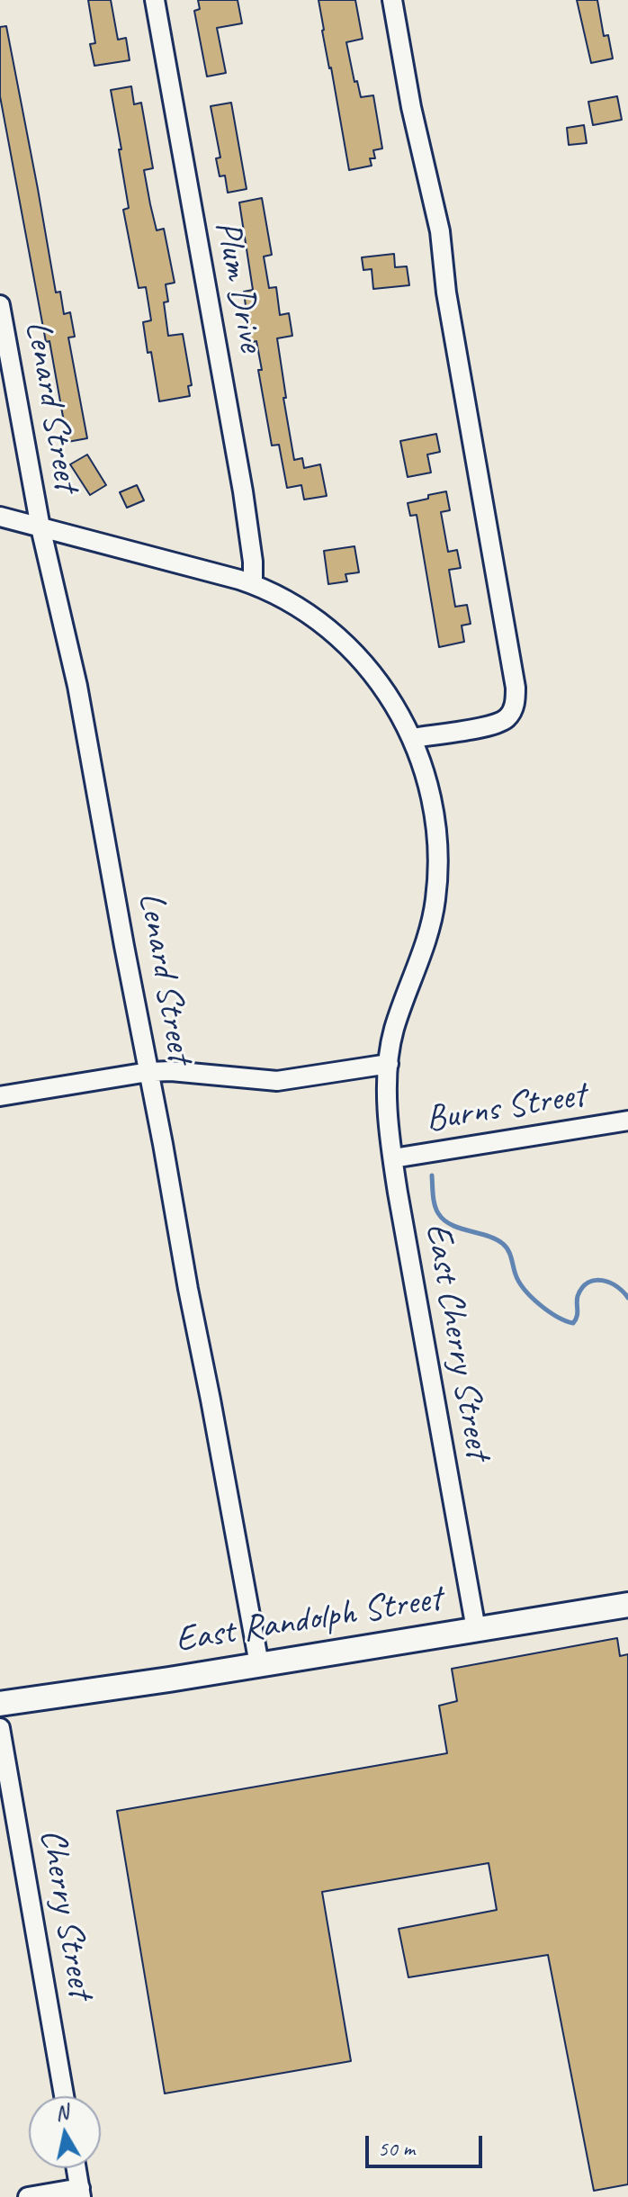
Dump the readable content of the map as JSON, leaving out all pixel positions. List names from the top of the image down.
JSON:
{
  "streets": {
    "street": [
      "Plum Drive",
      "Lenard Street",
      "Burns Street",
      "East Cherry Street",
      "East Randolph Street",
      "Cherry Street"
    ]
  },
  "crossings": [
    ["Plum Drive", "East Cherry Street"],
    ["Lenard Street", "Burns Street"],
    ["Lenard Street", "East Cherry Street"],
    ["Lenard Street", "East Randolph Street"],
    ["Burns Street", "East Cherry Street"],
    ["East Cherry Street", "East Randolph Street"]
  ],
  "scale_bar": "50 m",
  "north": "top"
}
